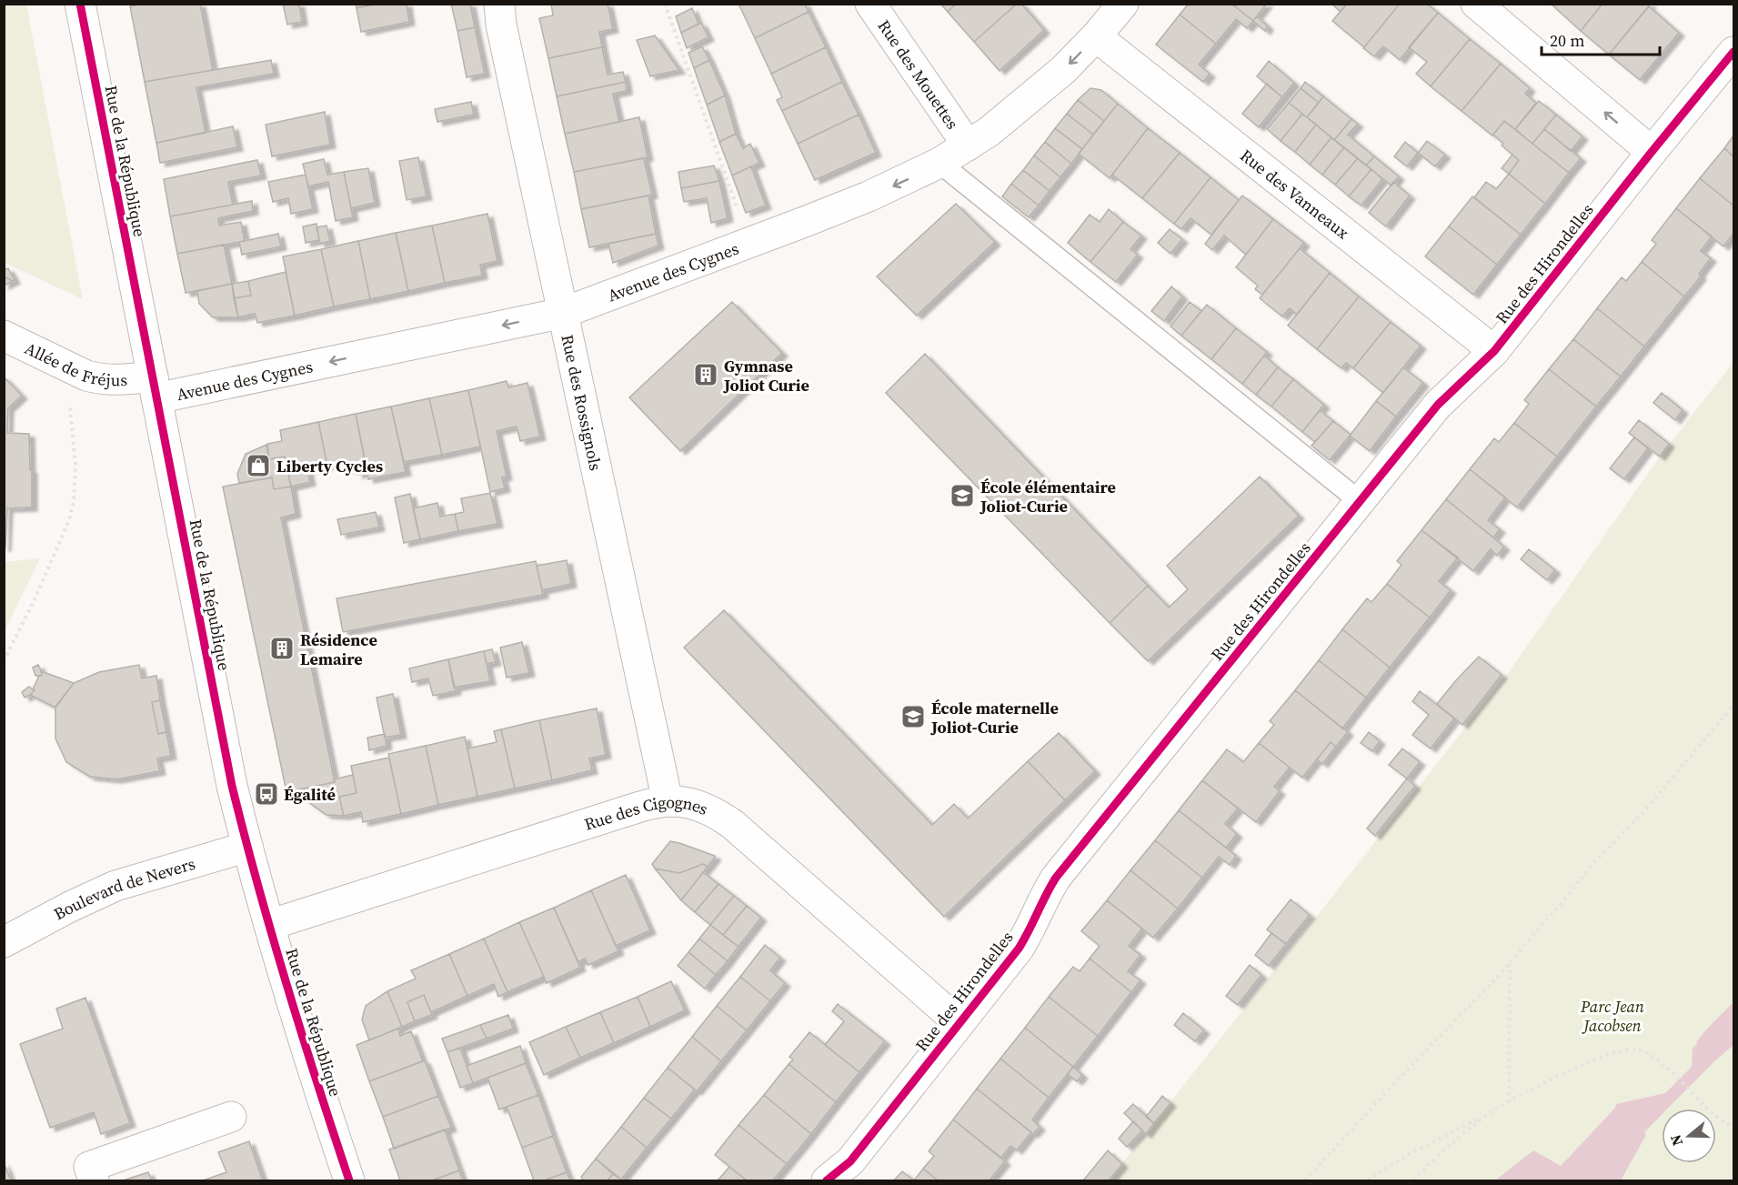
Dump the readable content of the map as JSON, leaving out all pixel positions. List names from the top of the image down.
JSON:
{
  "streets": {
    "street": [
      "Rue des Mouettes",
      "Rue de la République",
      "Rue des Vanneaux",
      "Rue des Hirondelles",
      "Avenue des Cygnes",
      "Allée de Fréjus",
      "Rue des Rossignols",
      "Rue des Cigognes",
      "Boulevard de Nevers"
    ]
  },
  "crossings": [
    ["Rue des Mouettes", "Avenue des Cygnes"],
    ["Rue de la République", "Avenue des Cygnes"],
    ["Rue de la République", "Allée de Fréjus"],
    ["Rue de la République", "Rue des Cigognes"],
    ["Rue de la République", "Boulevard de Nevers"],
    ["Rue des Vanneaux", "Rue des Hirondelles"],
    ["Rue des Vanneaux", "Avenue des Cygnes"],
    ["Rue des Hirondelles", "Rue des Cigognes"],
    ["Avenue des Cygnes", "Allée de Fréjus"],
    ["Avenue des Cygnes", "Rue des Rossignols"],
    ["Rue des Rossignols", "Rue des Cigognes"]
  ],
  "one_way": ["Avenue des Cygnes"],
  "parks": ["Parc Jean Jacobsen"],
  "places": {
    "building": ["Gymnase Joliot Curie", "Résidence Lemaire"],
    "shop": ["Liberty Cycles"],
    "school or university": ["École élémentaire Joliot-Curie", "École maternelle Joliot-Curie"],
    "bus stop": ["Égalité"]
  },
  "scale_bar": "20 m",
  "north": "left"
}
